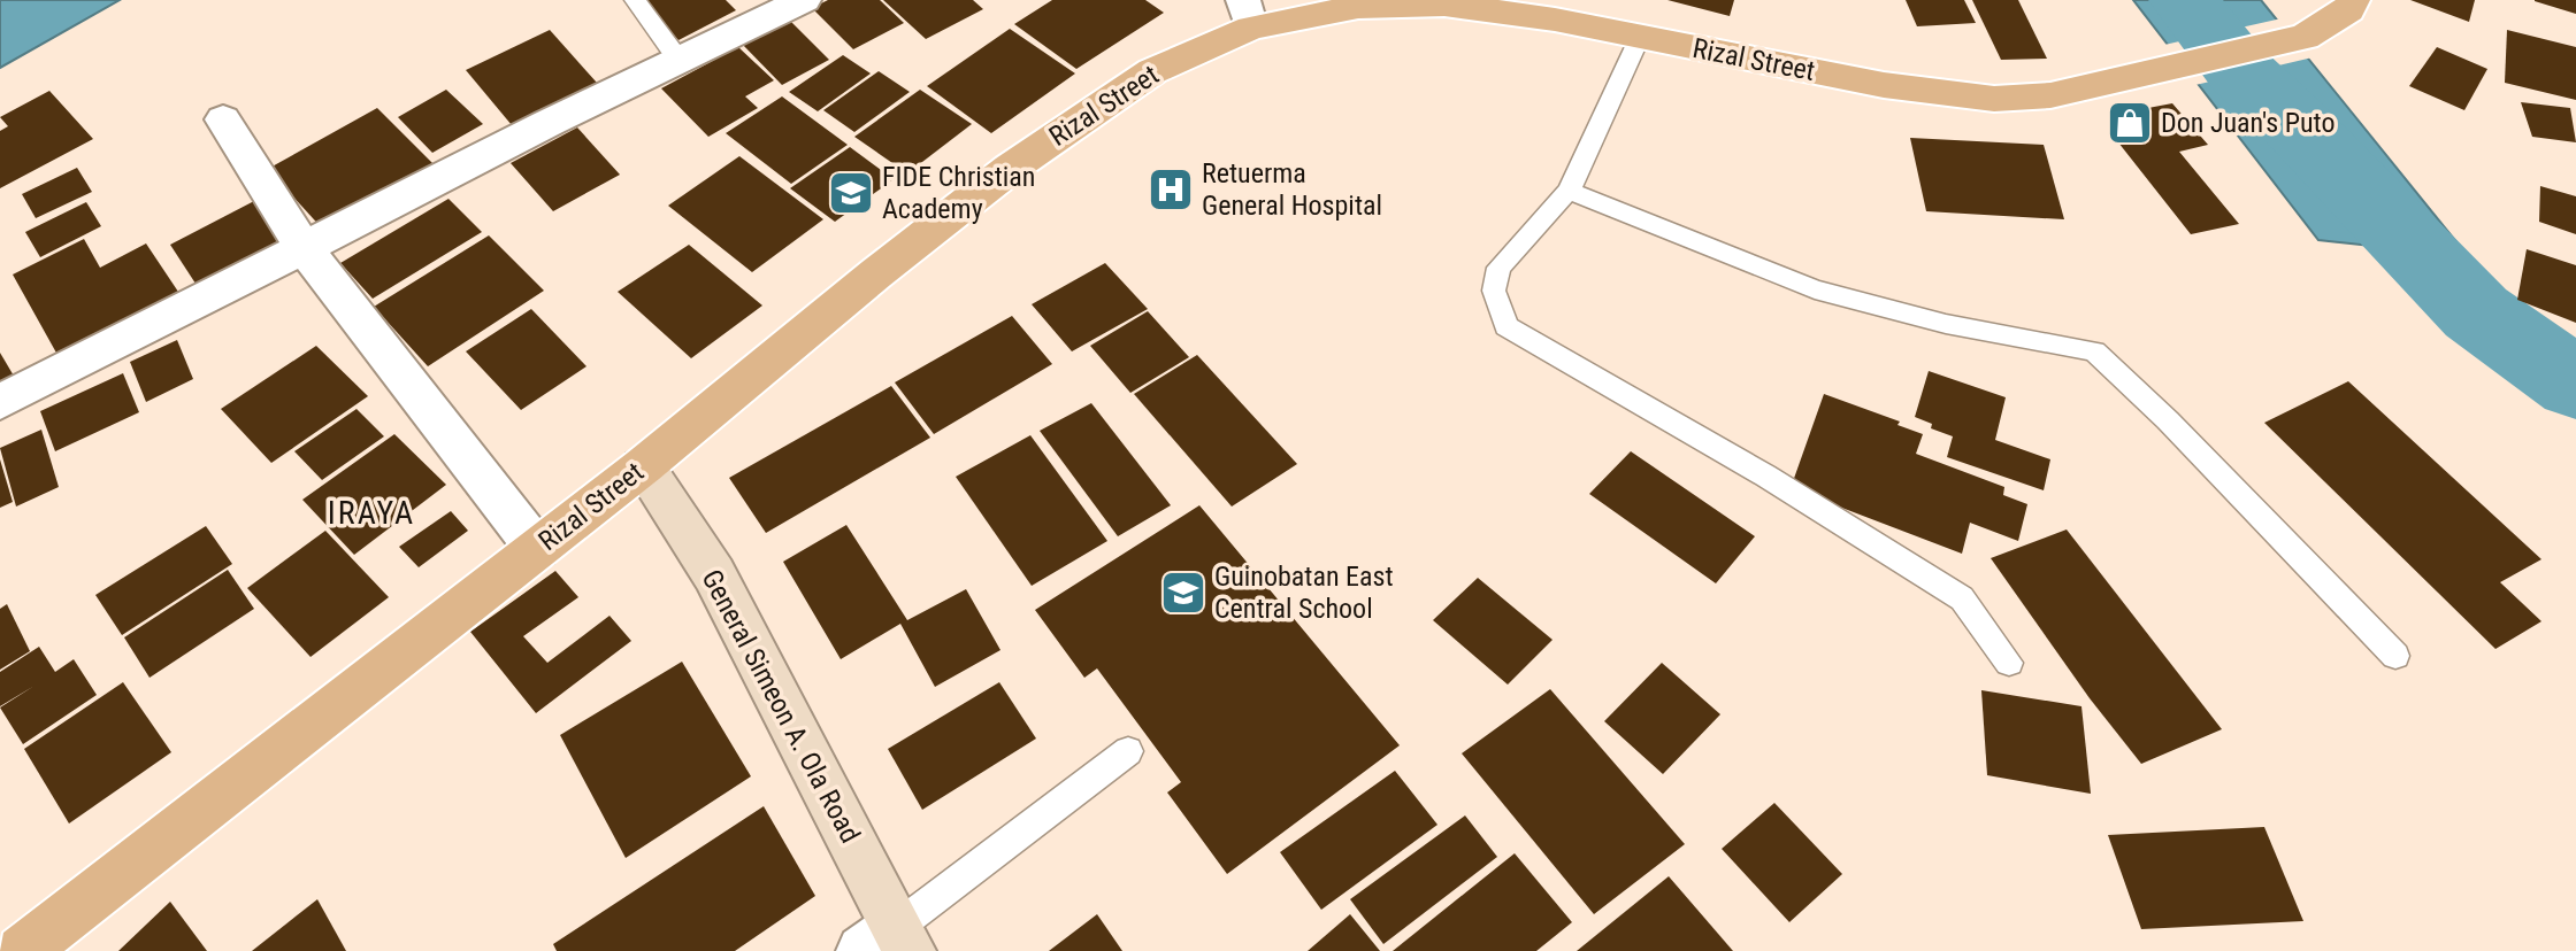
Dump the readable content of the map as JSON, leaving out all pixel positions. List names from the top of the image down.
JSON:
{
  "streets": {
    "main road": ["Rizal Street", "General Simeon A. Ola Road"]
  },
  "crossings": [
    ["Rizal Street", "General Simeon A. Ola Road"]
  ],
  "districts": ["IRAYA"],
  "places": {
    "shop": ["Don Juan's Puto"],
    "hospital": ["Retuerma General Hospital"],
    "school or university": ["FIDE Christian Academy", "Guinobatan East Central School"]
  }
}
